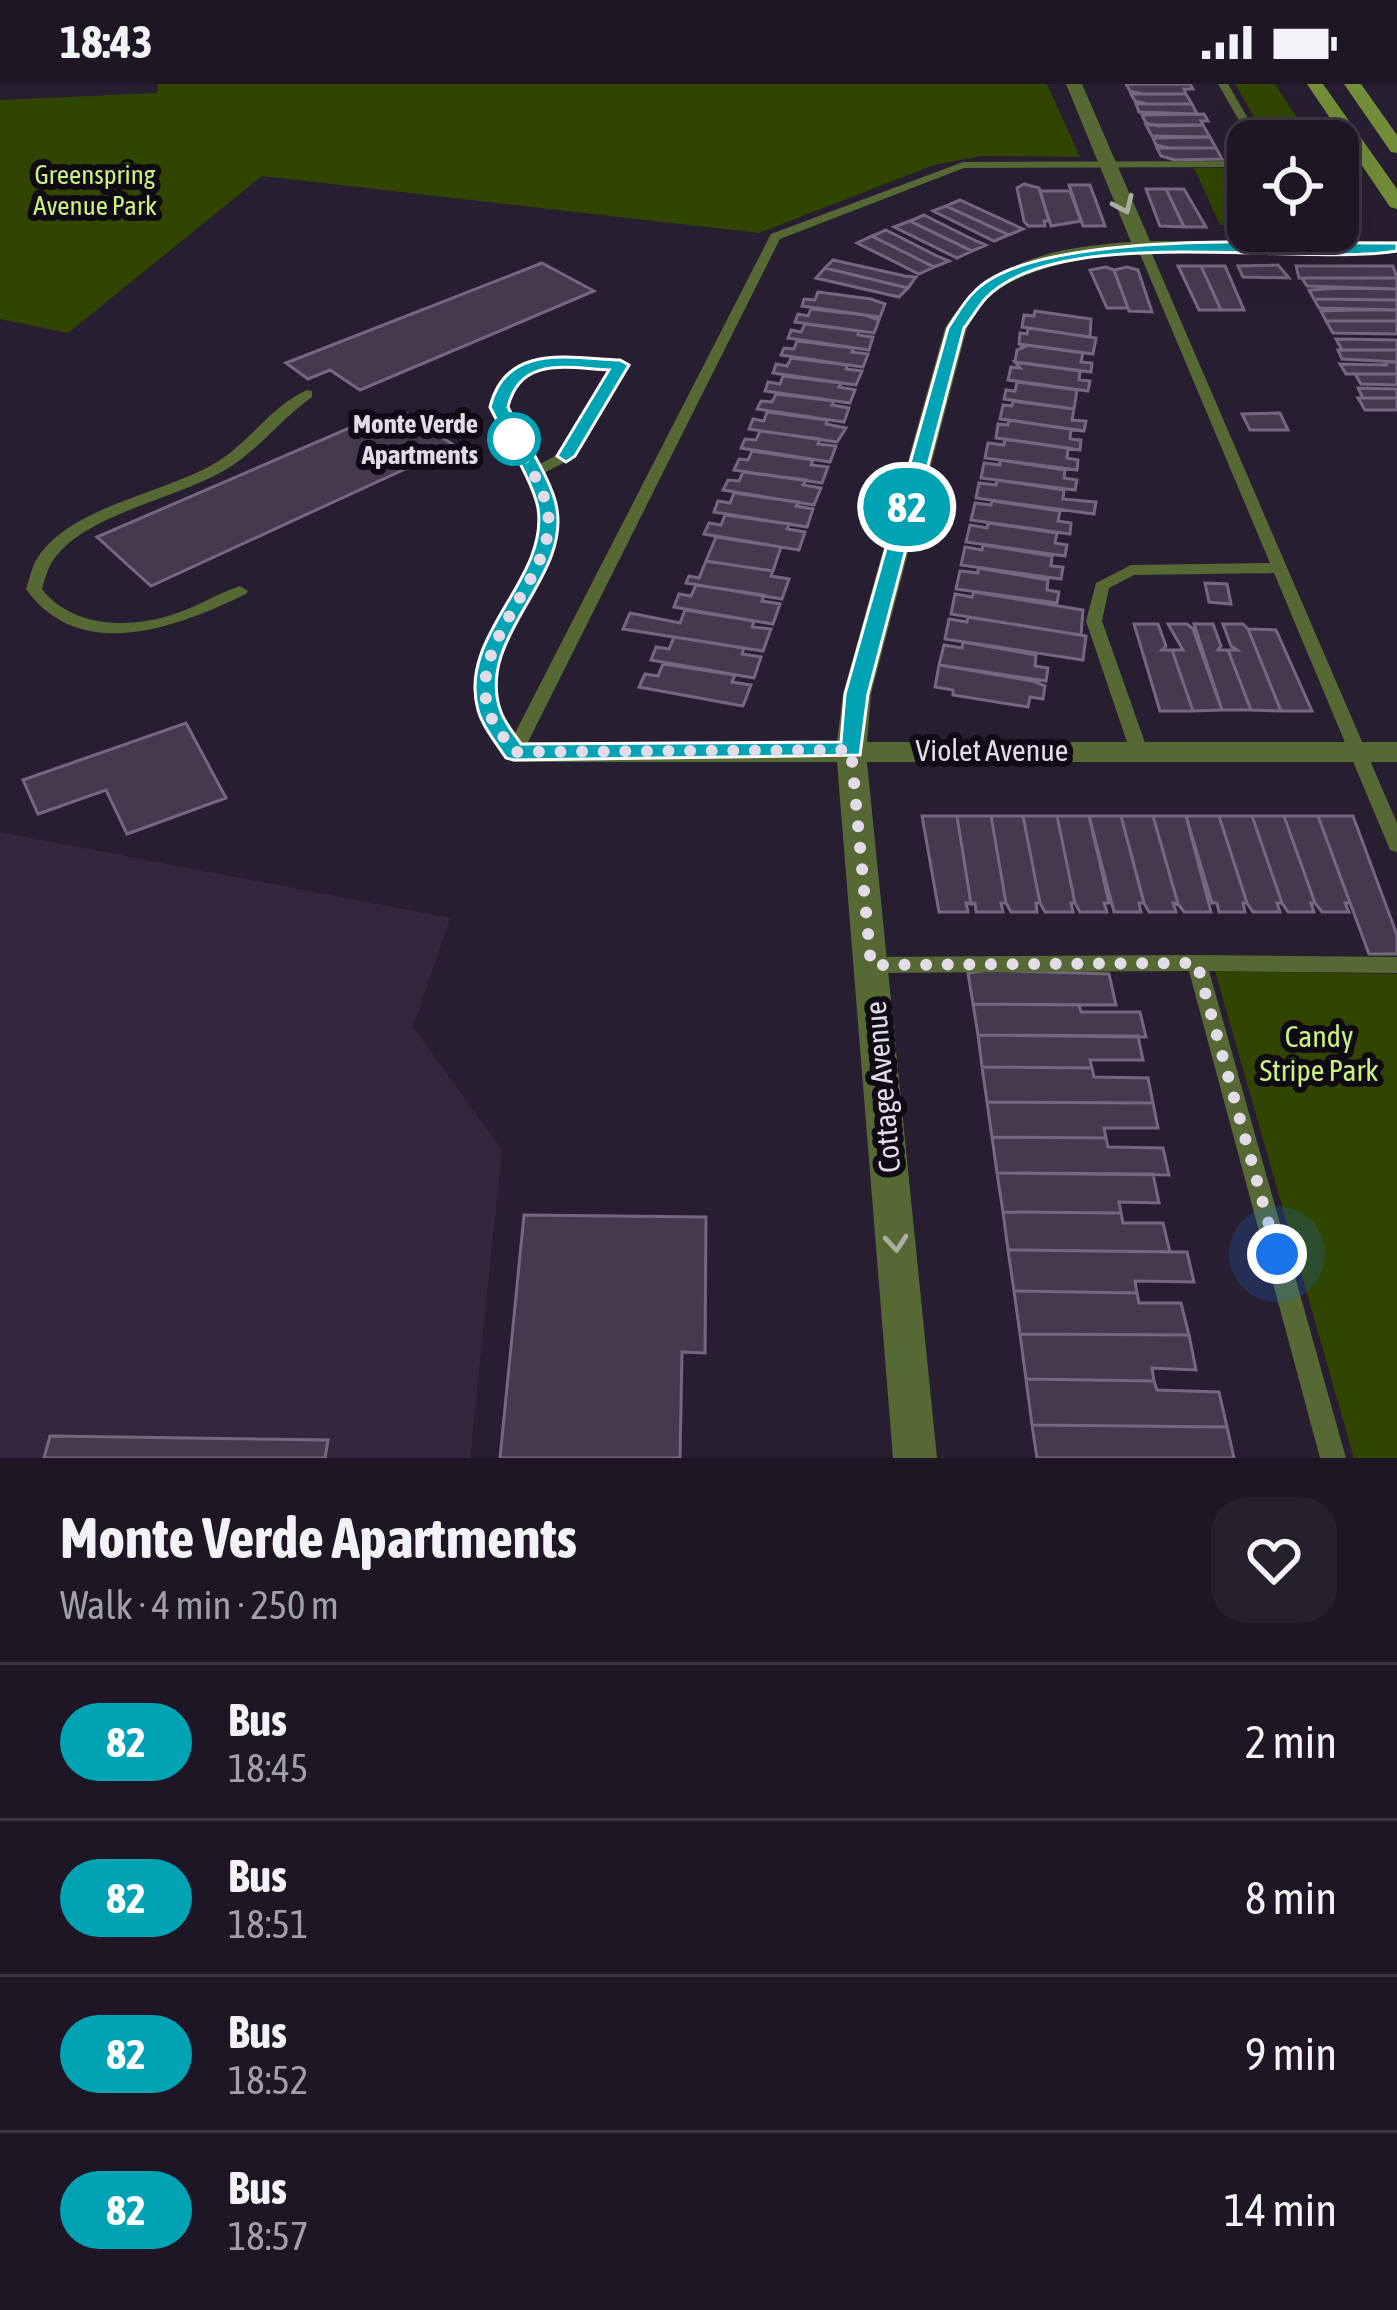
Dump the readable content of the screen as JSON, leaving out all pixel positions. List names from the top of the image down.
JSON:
{
  "streets": {
    "street": ["Violet Avenue", "Cottage Avenue"]
  },
  "crossings": [
    ["Violet Avenue", "Cottage Avenue"]
  ],
  "parks": ["Greenspring Avenue Park", "Candy Stripe Park"],
  "places": ["Monte Verde Apartments"],
  "lines": ["bus line 82"],
  "page": {
    "status": "18:43",
    "on_map": "82",
    "heading": ["Monte Verde Apartments", "Walk · 4 min · 250 m"],
    "list": [
      {
        "mark": "82",
        "name": "Bus",
        "note": "18:45",
        "value": "2 min"
      },
      {
        "mark": "82",
        "name": "Bus",
        "note": "18:51",
        "value": "8 min"
      },
      {
        "mark": "82",
        "name": "Bus",
        "note": "18:52",
        "value": "9 min"
      },
      {
        "mark": "82",
        "name": "Bus",
        "note": "18:57",
        "value": "14 min"
      }
    ]
  }
}
